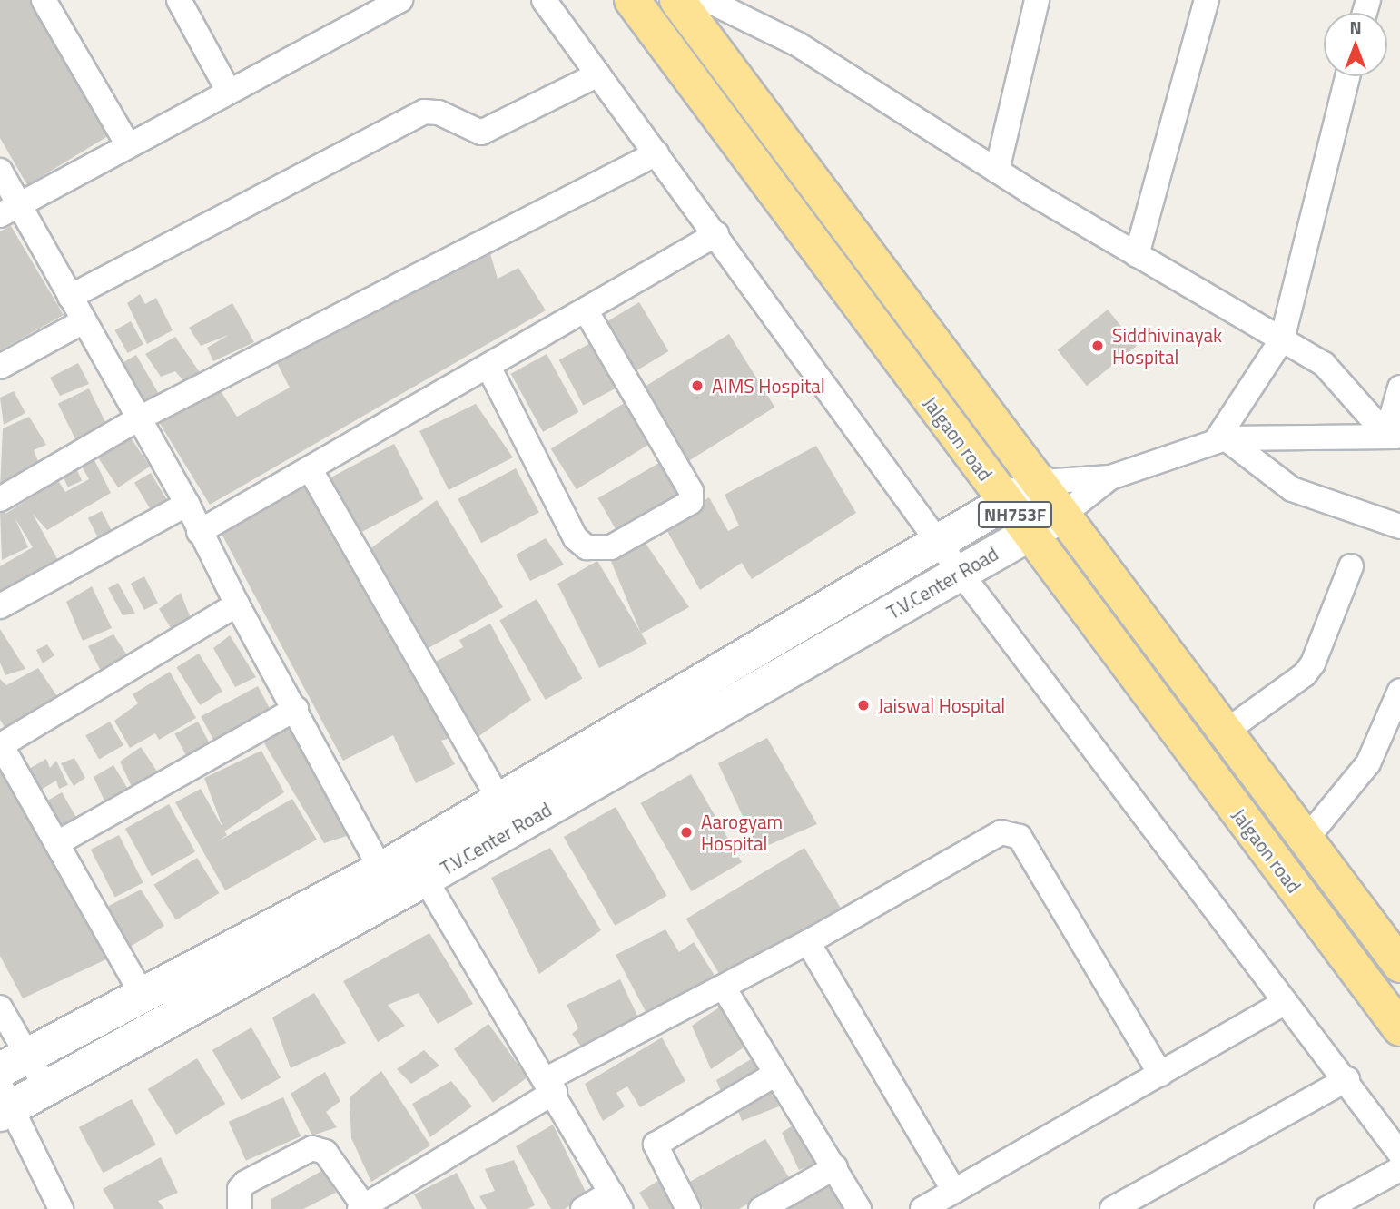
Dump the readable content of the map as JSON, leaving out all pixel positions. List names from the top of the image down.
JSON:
{
  "streets": {
    "highway": ["Jalgaon road", "NH753F"],
    "street": ["T.V.Center Road"]
  },
  "crossings": [
    ["Jalgaon road", "T.V.Center Road"]
  ],
  "places": [
    "Siddhivinayak Hospital",
    "AIMS Hospital",
    "Jaiswal Hospital",
    "Aarogyam Hospital"
  ],
  "north": "top"
}
